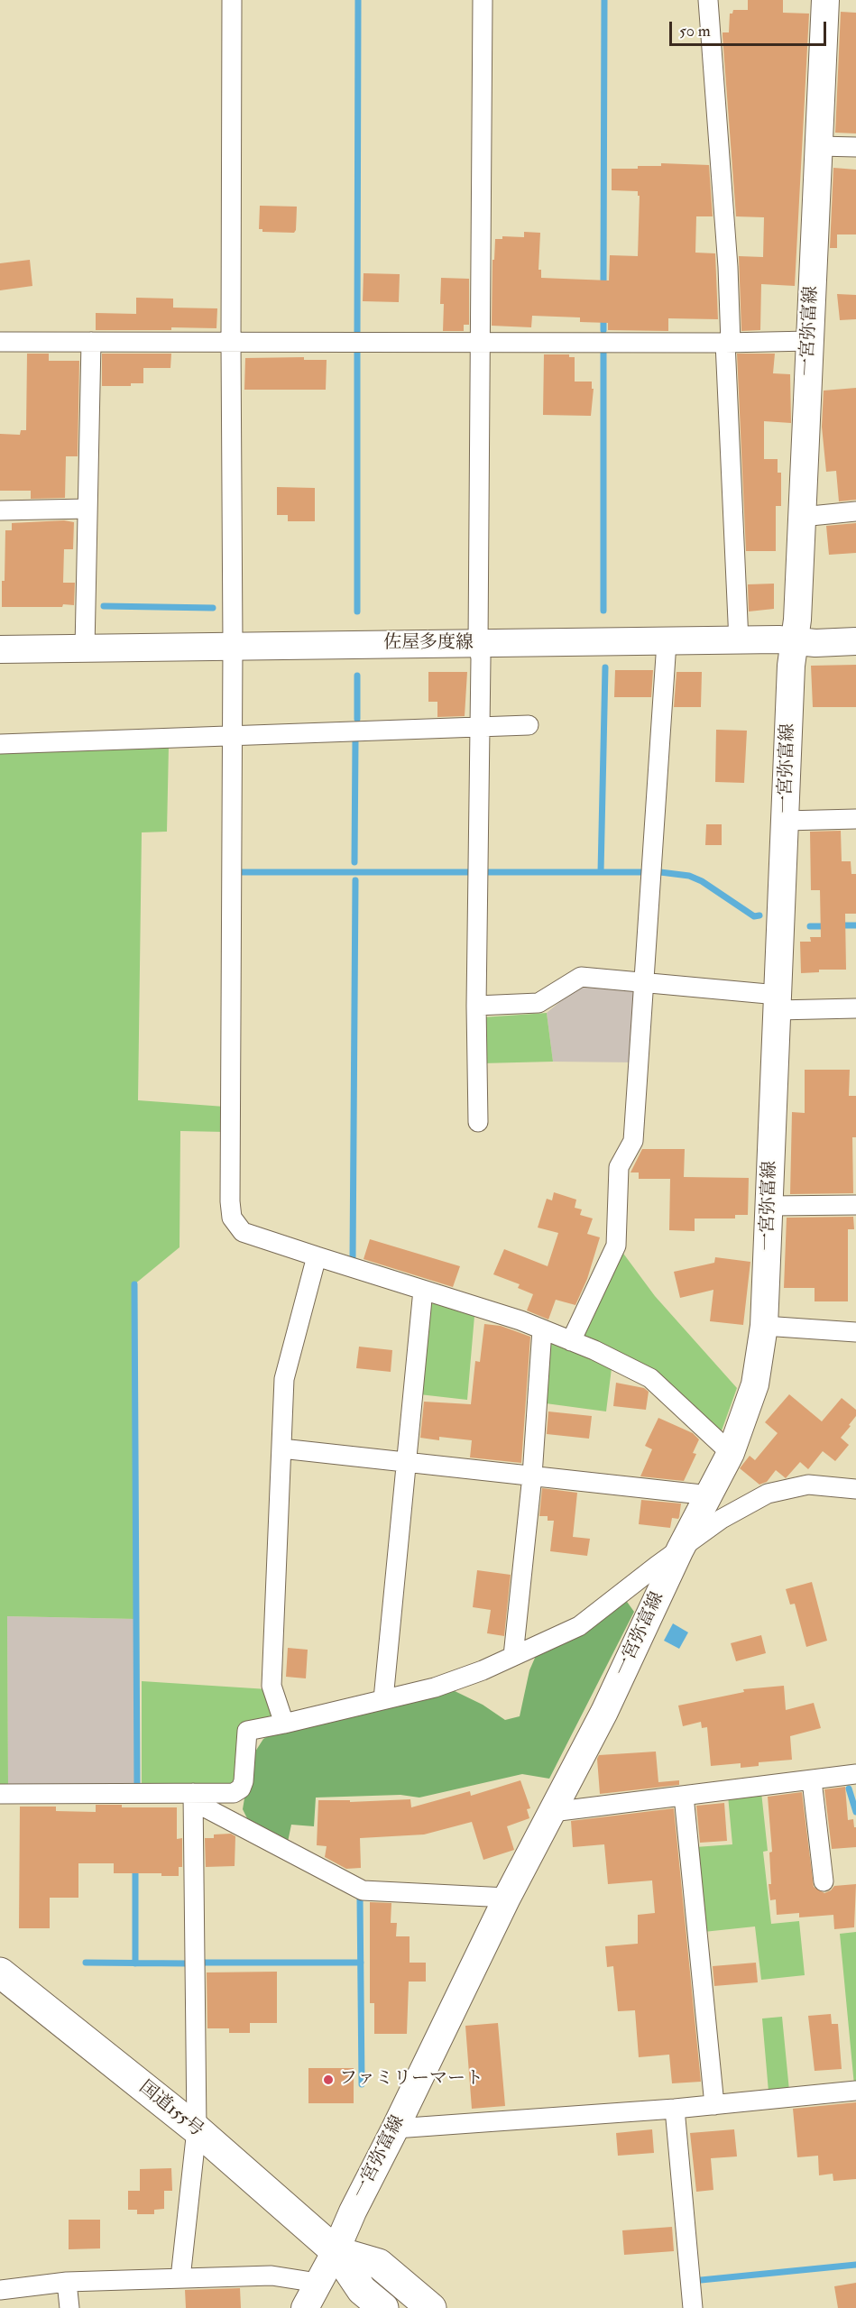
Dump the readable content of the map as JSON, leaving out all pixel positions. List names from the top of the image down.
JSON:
{
  "streets": {
    "highway": ["国道155号"],
    "main road": ["一宮弥富線", "佐屋多度線"]
  },
  "crossings": [
    ["一宮弥富線", "佐屋多度線"],
    ["一宮弥富線", "国道155号"]
  ],
  "places": ["ファミリーマート"],
  "scale_bar": "50 m"
}
